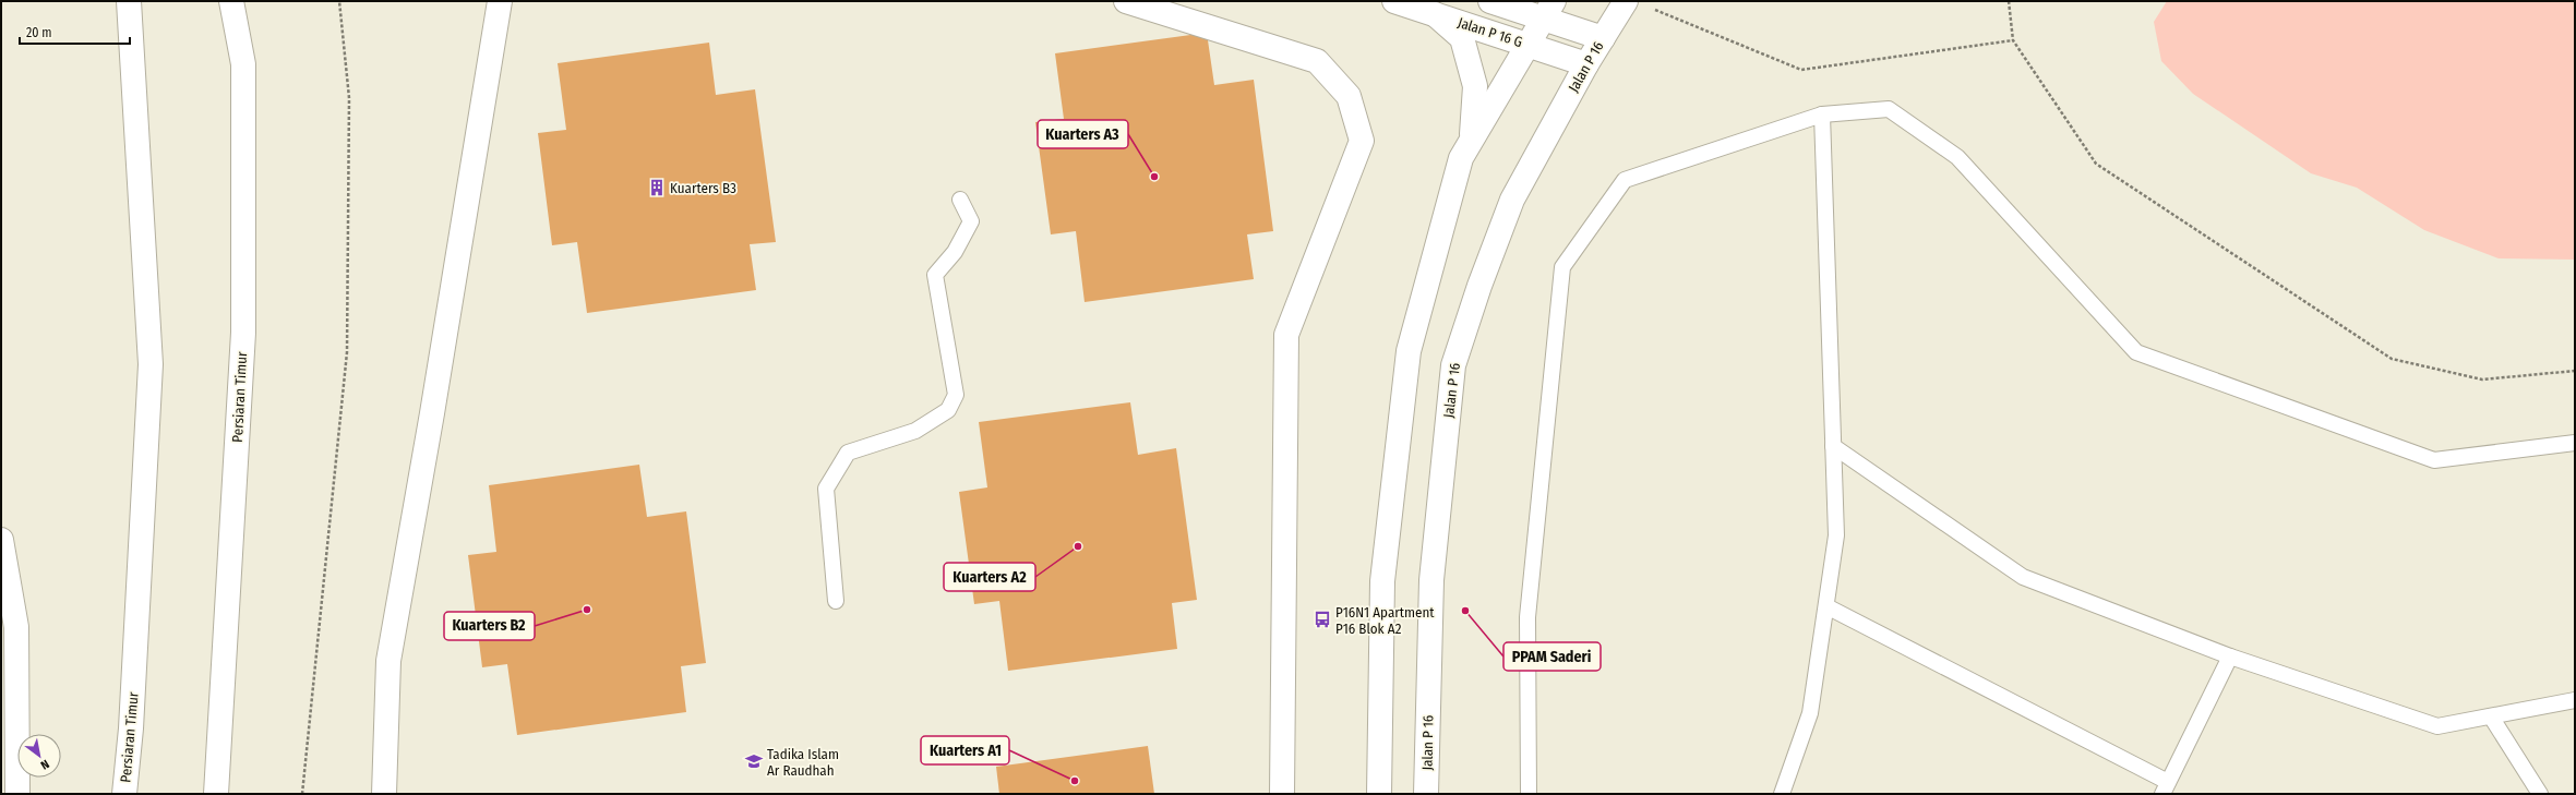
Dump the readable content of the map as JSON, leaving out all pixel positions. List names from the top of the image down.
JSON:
{
  "streets": {
    "street": ["Jalan P 16 G", "Jalan P 16", "Persiaran Timur"]
  },
  "crossings": [
    ["Jalan P 16 G", "Jalan P 16"]
  ],
  "places": {
    "other": [
      "Kuarters A3",
      "Kuarters A2",
      "Kuarters B2",
      "PPAM Saderi",
      "Kuarters A1"
    ],
    "building": ["Kuarters B3"],
    "bus stop": ["P16N1 Apartment P16 Blok A2"],
    "school or university": ["Tadika Islam Ar Raudhah"]
  },
  "scale_bar": "20 m",
  "north": "bottom right"
}
